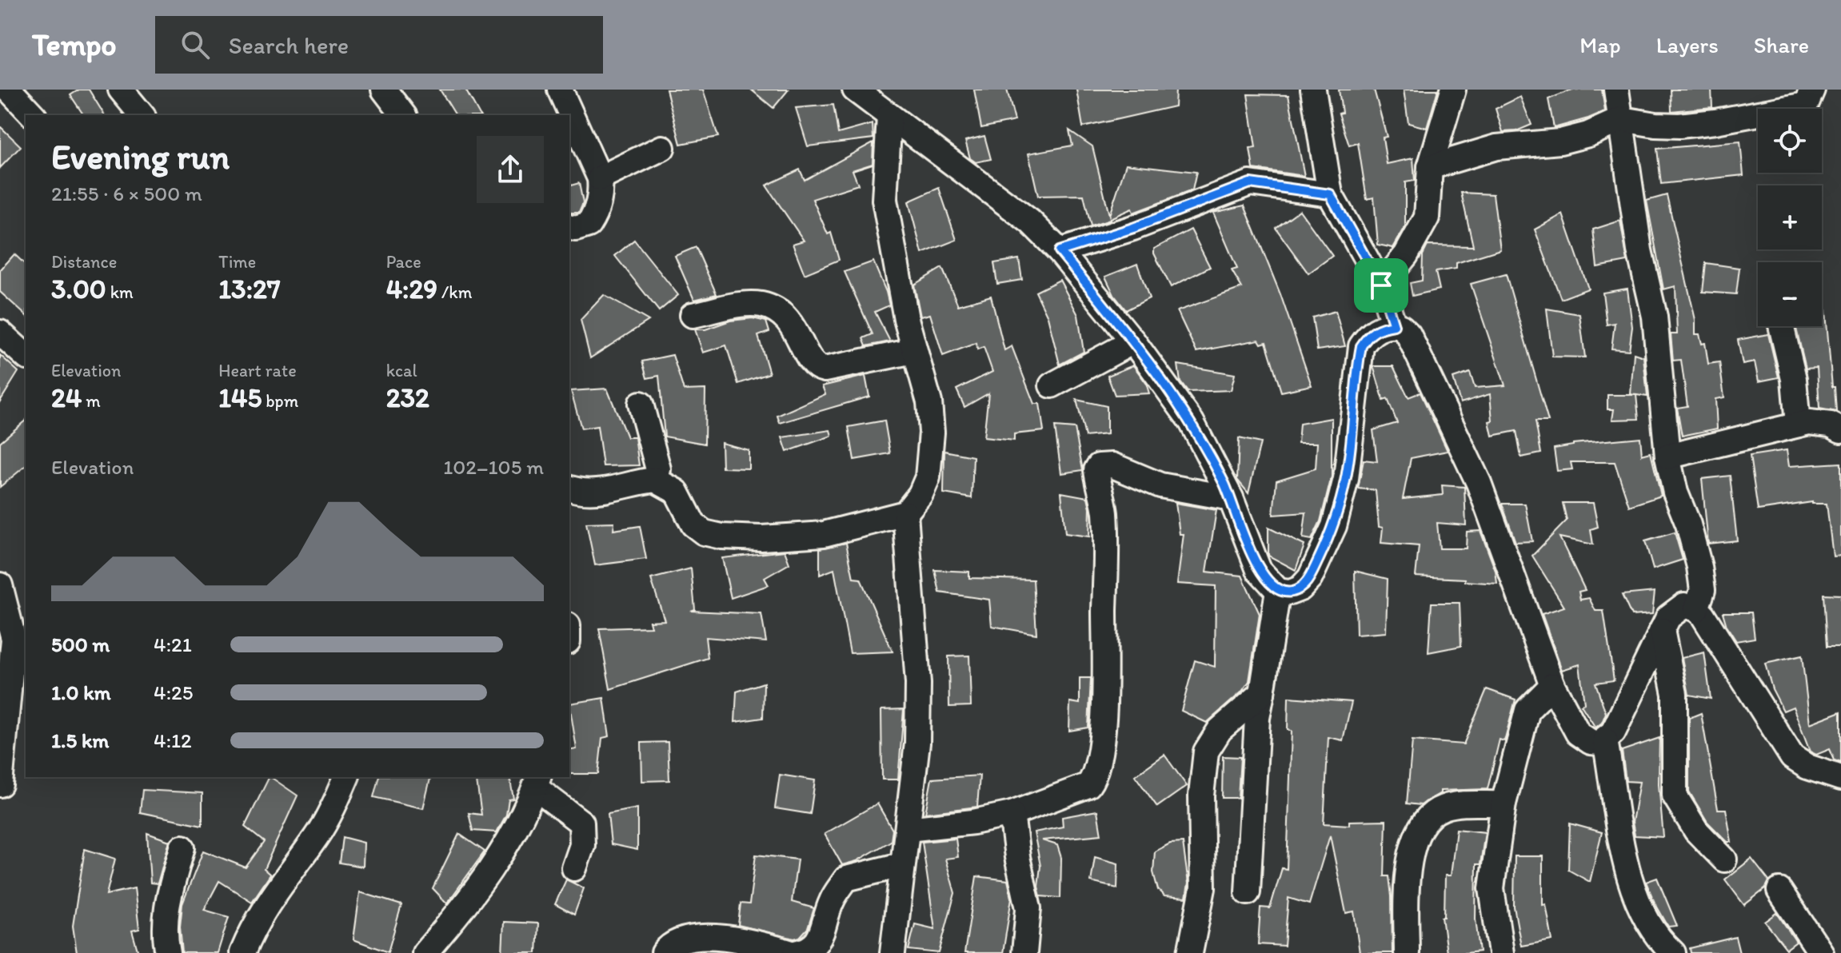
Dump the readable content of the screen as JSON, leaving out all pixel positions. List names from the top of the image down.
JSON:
{
  "page": {
    "header": "Tempo",
    "search": "Search here",
    "nav": ["Map", "Layers", "Share"],
    "map_buttons": ["+", "−"],
    "heading": ["Evening run", "21:55 · 6 × 500 m"],
    "stats": [
      ["Distance", "3.00 km"],
      ["Time", "13:27"],
      ["Pace", "4:29 /km"],
      ["Elevation", "24 m"],
      ["Heart rate", "145 bpm"],
      ["kcal", "232"]
    ],
    "chart": ["Elevation", "102–105 m"],
    "list": [
      {
        "name": "500 m",
        "note": "4:21"
      },
      {
        "name": "1.0 km",
        "note": "4:25"
      },
      {
        "name": "1.5 km",
        "note": "4:12"
      }
    ]
  }
}
